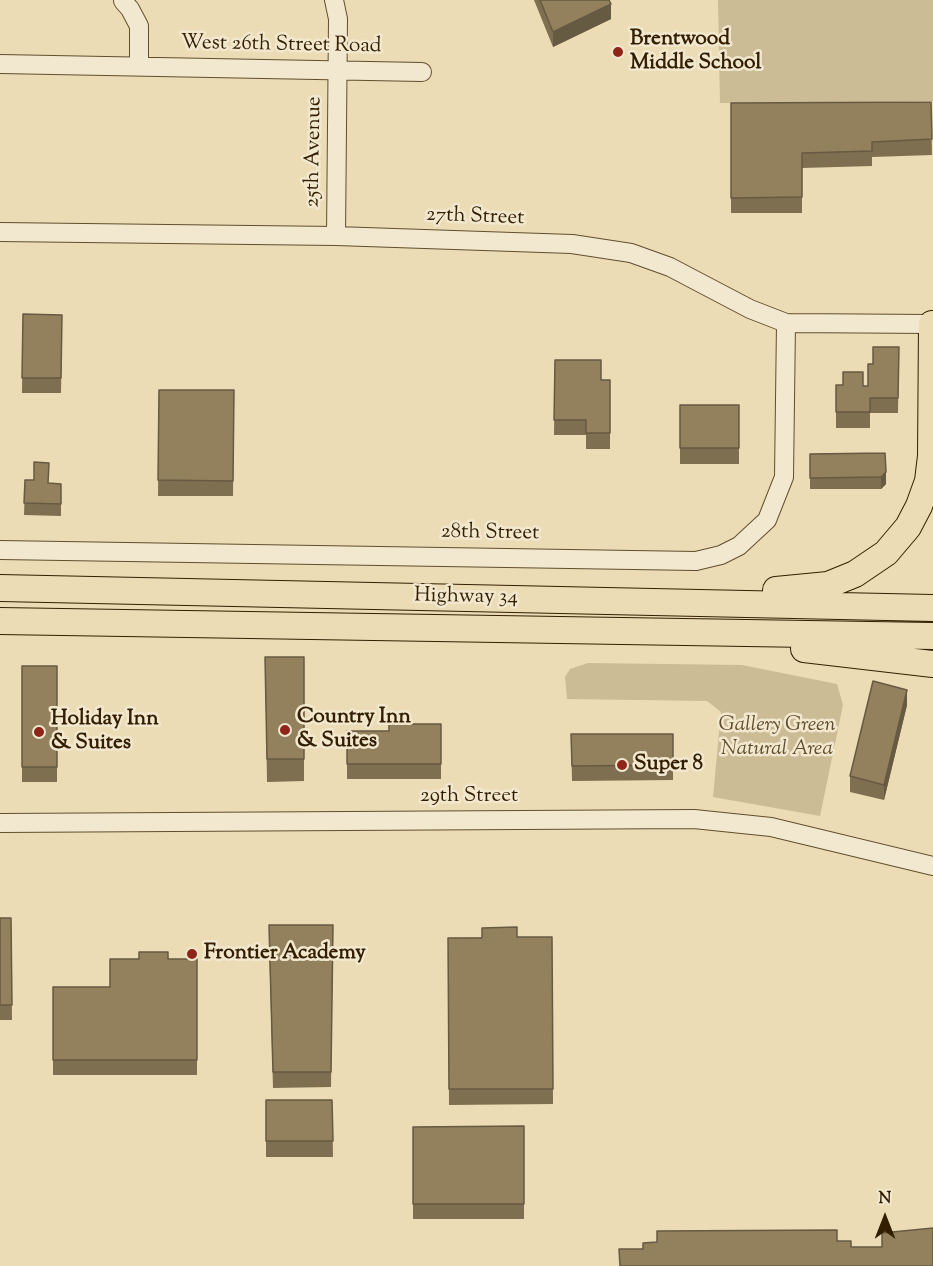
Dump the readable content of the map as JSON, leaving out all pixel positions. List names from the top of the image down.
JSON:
{
  "streets": {
    "highway": ["Highway 34"],
    "street": [
      "West 26th Street Road",
      "25th Avenue",
      "27th Street",
      "28th Street",
      "29th Street"
    ]
  },
  "crossings": [
    ["West 26th Street Road", "25th Avenue"],
    ["25th Avenue", "27th Street"],
    ["27th Street", "28th Street"]
  ],
  "parks": ["Gallery Green Natural Area"],
  "places": [
    "Brentwood Middle School",
    "Country Inn & Suites",
    "Holiday Inn & Suites",
    "Super 8",
    "Frontier Academy"
  ],
  "north": "top"
}
